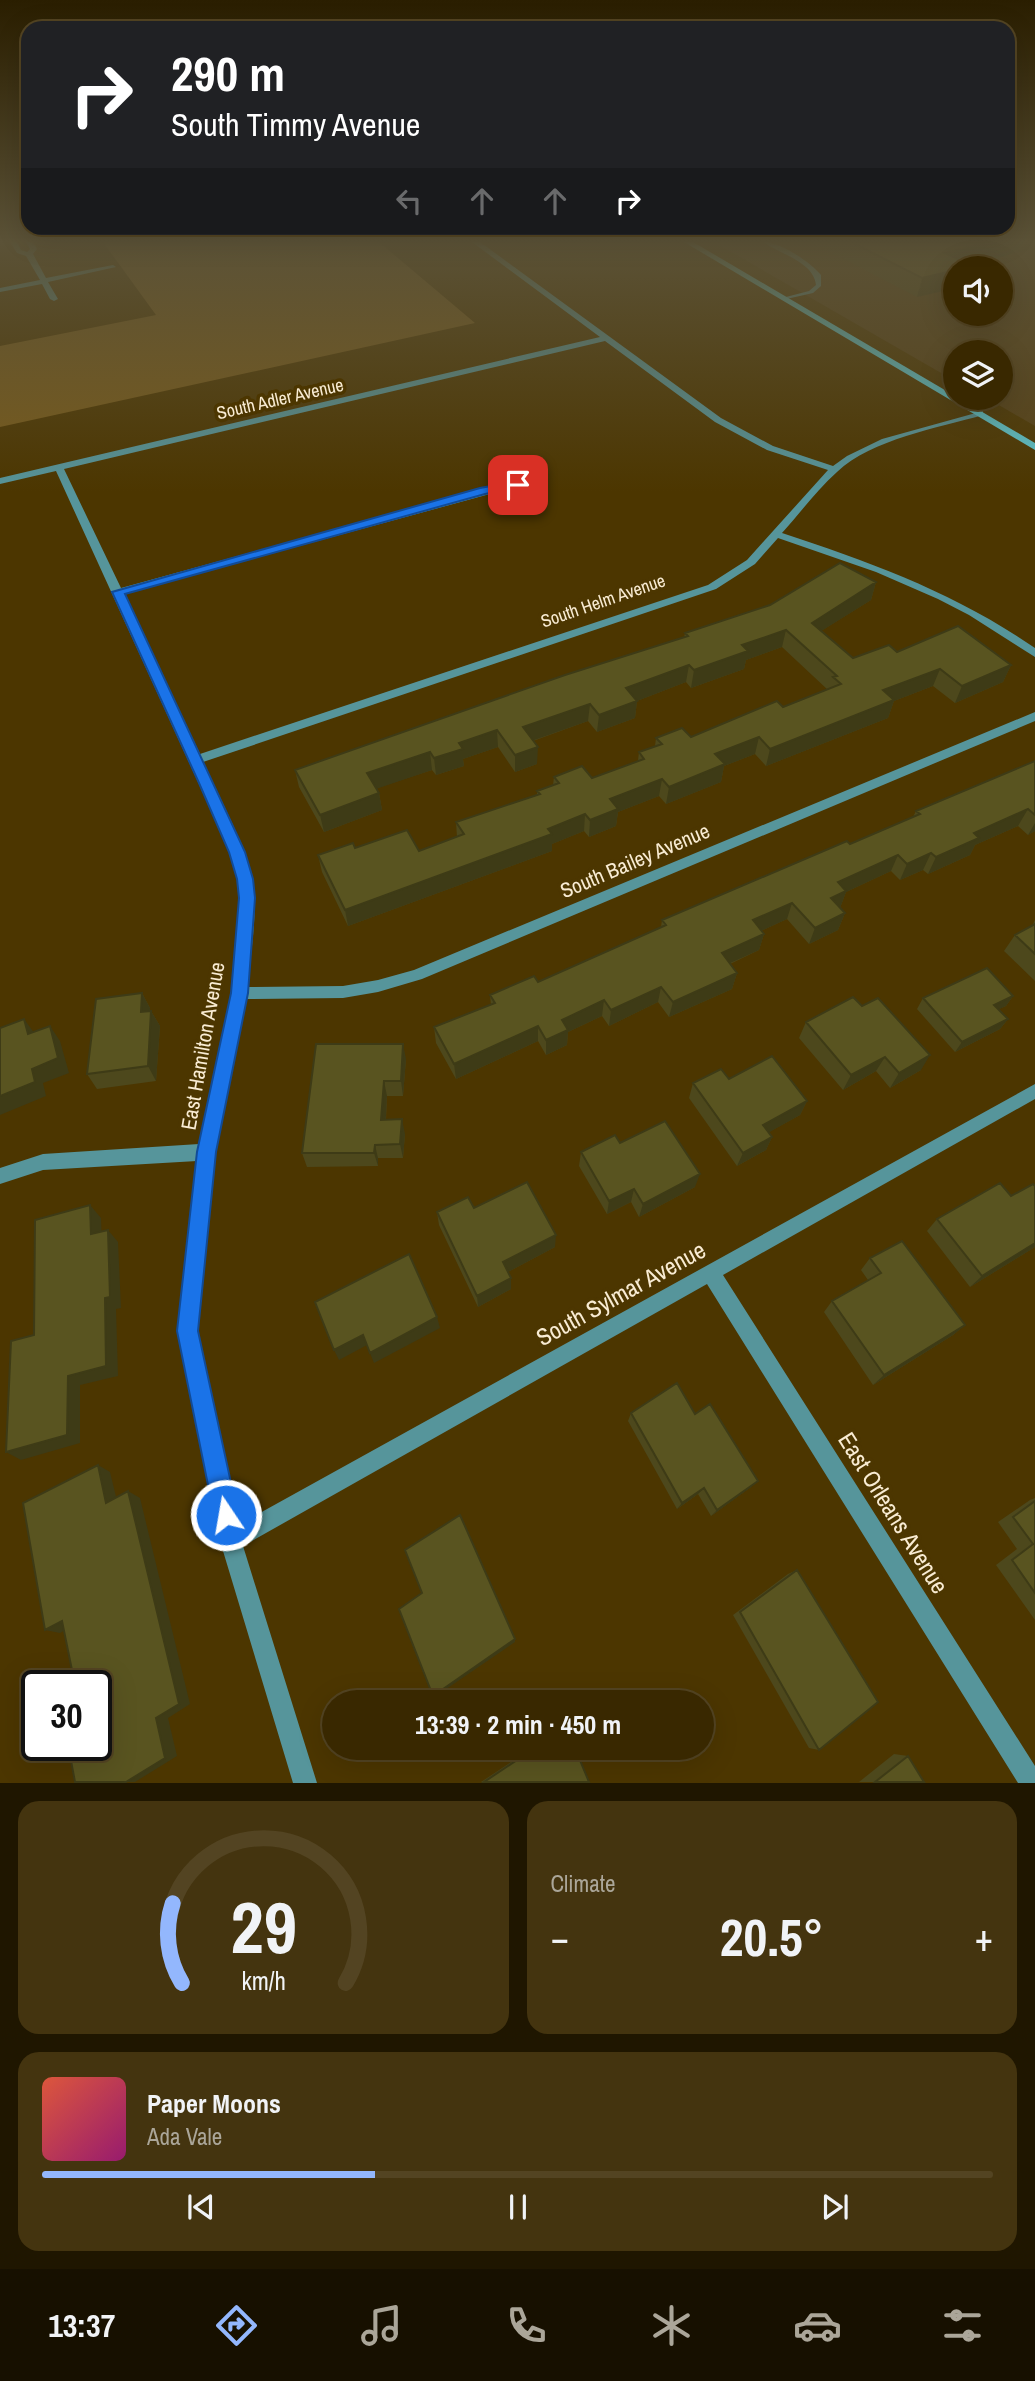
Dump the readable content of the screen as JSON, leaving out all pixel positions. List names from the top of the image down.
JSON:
{
  "streets": {
    "street": [
      "South Adler Avenue",
      "South Helm Avenue",
      "South Bailey Avenue",
      "East Hamilton Avenue",
      "South Sylmar Avenue",
      "East Orleans Avenue"
    ]
  },
  "crossings": [
    ["South Adler Avenue", "East Hamilton Avenue"],
    ["South Helm Avenue", "East Hamilton Avenue"],
    ["South Bailey Avenue", "East Hamilton Avenue"],
    ["East Hamilton Avenue", "South Sylmar Avenue"],
    ["South Sylmar Avenue", "East Orleans Avenue"]
  ],
  "page": {
    "turn": ["290 m", "South Timmy Avenue"],
    "limit": "30",
    "trip": "13:39 · 2 min · 450 m",
    "tile": "Climate",
    "heat": ["−", "20.5°", "+"],
    "song": ["Paper Moons", "Ada Vale"],
    "tabs": "13:37",
    "gauge": ["29", "km/h"]
  }
}
